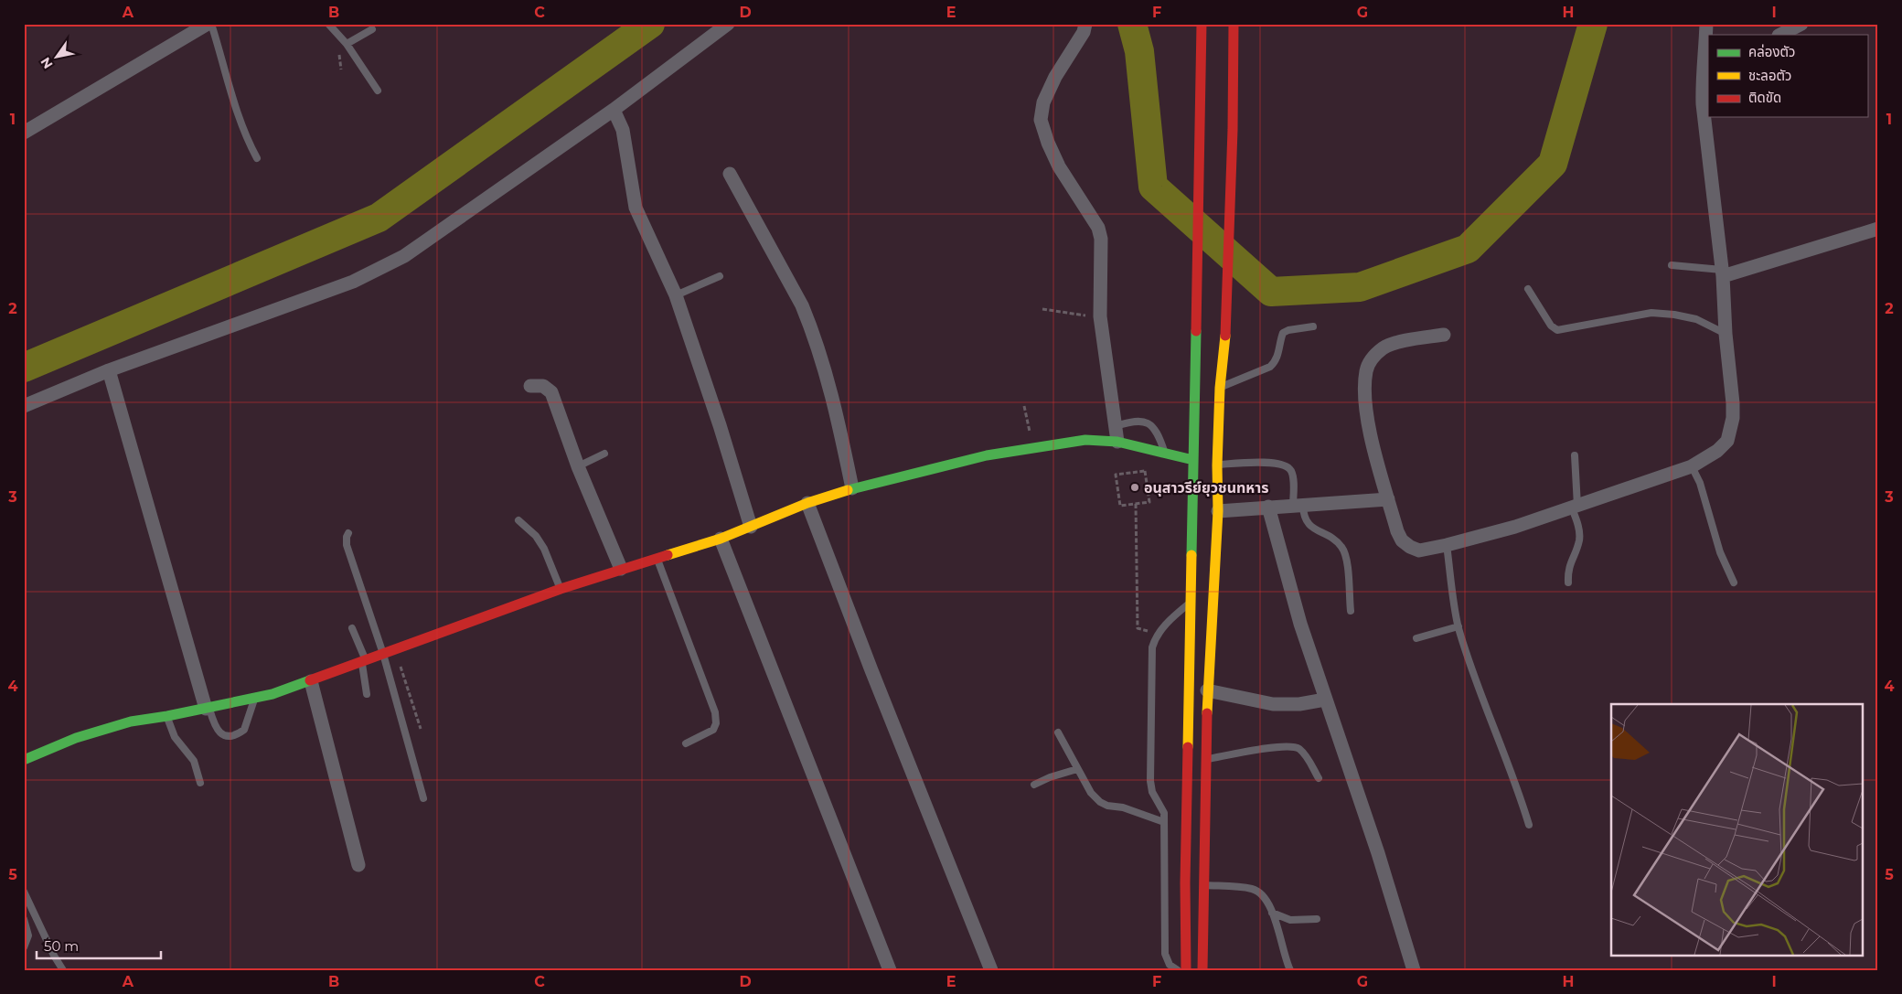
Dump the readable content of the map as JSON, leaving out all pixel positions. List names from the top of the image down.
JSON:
{
  "places": ["อนุสาวรีย์ยุวชนทหาร"],
  "legend": ["คล่องตัว", "ชะลอตัว", "ติดขัด"],
  "scale_bar": "50 m",
  "north": "bottom left",
  "grid": {
    "columns": [
      "A",
      "B",
      "C",
      "D",
      "E",
      "F",
      "G",
      "H",
      "I"
    ],
    "rows": [
      "1",
      "2",
      "3",
      "4",
      "5"
    ]
  }
}
